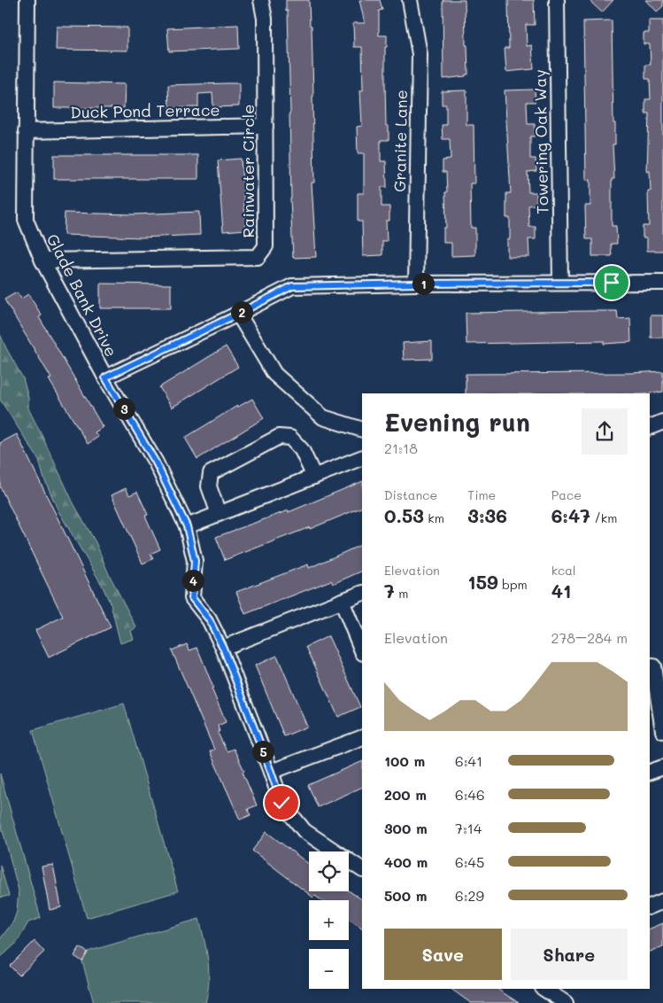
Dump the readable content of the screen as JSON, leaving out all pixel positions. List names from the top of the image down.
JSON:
{
  "streets": {
    "street": [
      "Duck Pond Terrace",
      "Granite Lane",
      "Towering Oak Way",
      "Rainwater Circle",
      "Glade Bank Drive"
    ]
  },
  "crossings": [
    ["Duck Pond Terrace", "Rainwater Circle"],
    ["Duck Pond Terrace", "Glade Bank Drive"],
    ["Rainwater Circle", "Glade Bank Drive"]
  ],
  "page": {
    "pins": [
      "1",
      "2",
      "3",
      "4",
      "5"
    ],
    "heading": ["Evening run", "21:18"],
    "stats": [
      ["Distance", "0.53 km"],
      ["Time", "3:36"],
      ["Pace", "6:47 /km"],
      ["Elevation", "7 m"],
      ["159 bpm"],
      ["kcal", "41"]
    ],
    "chart": ["Elevation", "278–284 m"],
    "list": [
      {
        "name": "100 m",
        "note": "6:41"
      },
      {
        "name": "200 m",
        "note": "6:46"
      },
      {
        "name": "300 m",
        "note": "7:14"
      },
      {
        "name": "400 m",
        "note": "6:45"
      },
      {
        "name": "500 m",
        "note": "6:29"
      }
    ],
    "map_buttons": ["+", "−"],
    "buttons": ["Save", "Share"]
  }
}
